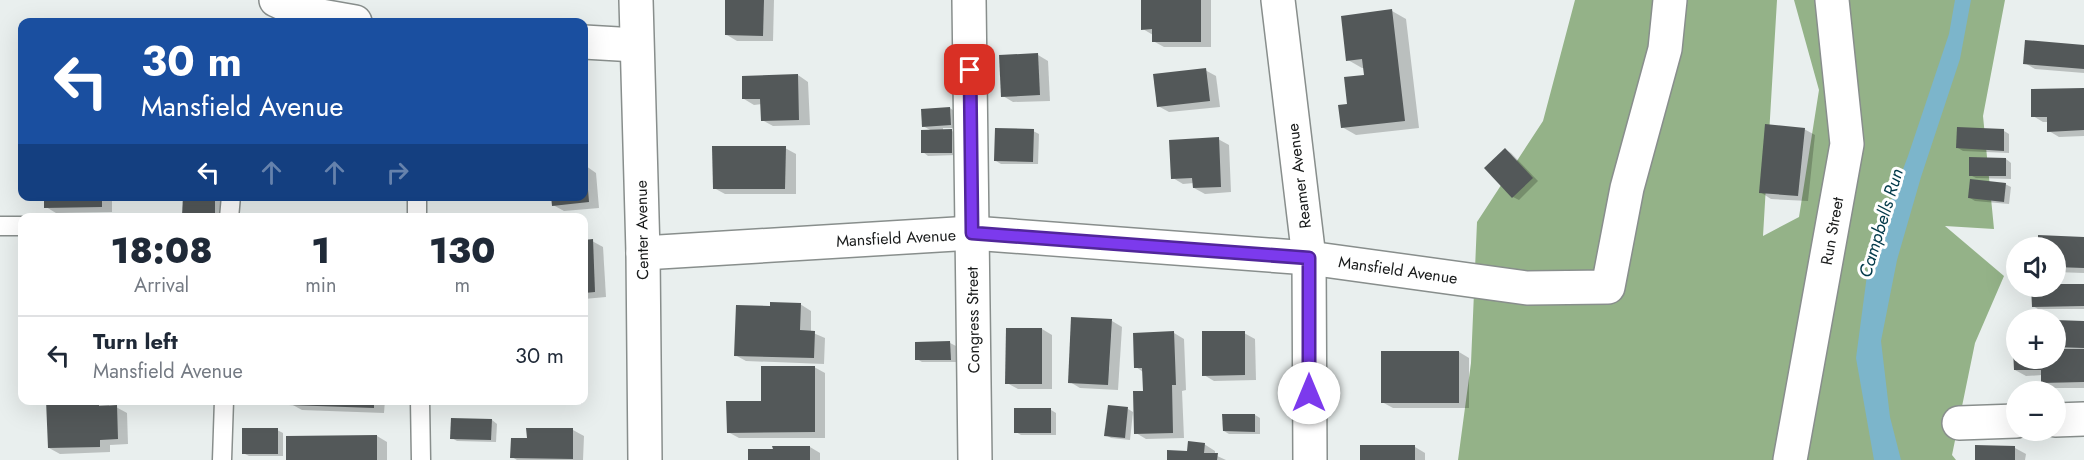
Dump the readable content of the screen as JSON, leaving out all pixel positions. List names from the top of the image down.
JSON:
{
  "streets": {
    "street": [
      "Reamer Avenue",
      "Center Avenue",
      "Run Street",
      "Mansfield Avenue",
      "Congress Street"
    ]
  },
  "crossings": [
    ["Reamer Avenue", "Mansfield Avenue"],
    ["Center Avenue", "Mansfield Avenue"],
    ["Mansfield Avenue", "Congress Street"]
  ],
  "water": ["Campbells Run"],
  "page": {
    "turn": ["30 m", "Mansfield Avenue"],
    "eta": [
      "18:08",
      "Arrival",
      "1",
      "min",
      "130",
      "m"
    ],
    "map_buttons": ["+", "−"],
    "list": [
      {
        "name": "Turn left",
        "note": "Mansfield Avenue",
        "value": "30 m"
      }
    ]
  }
}
